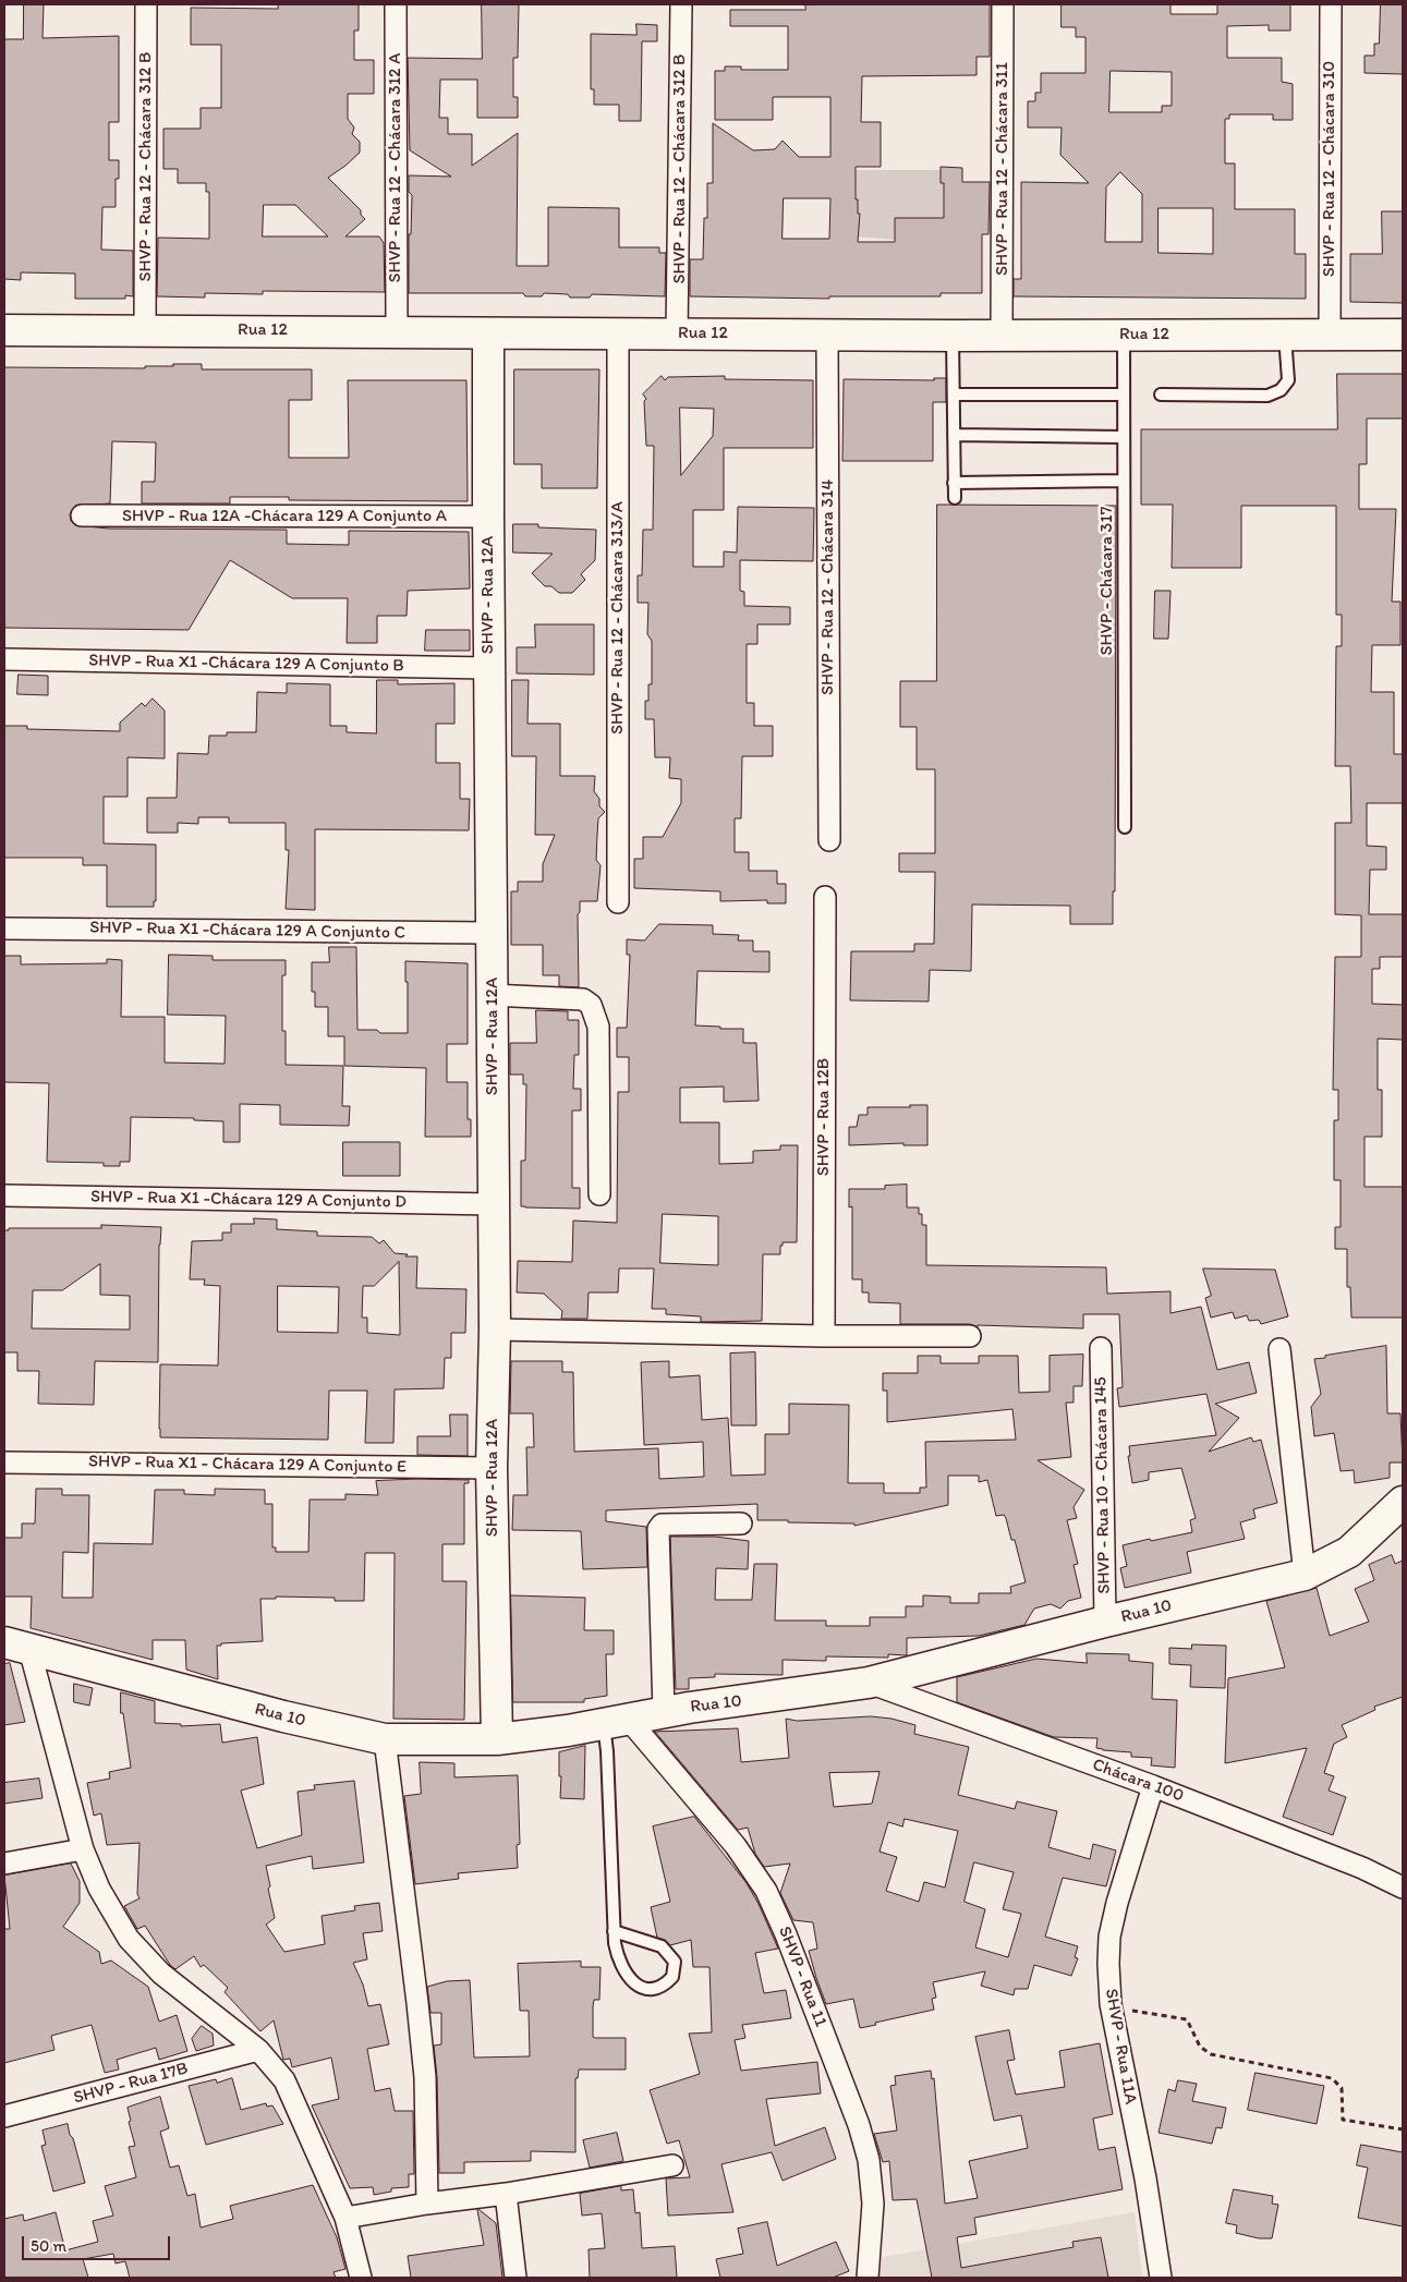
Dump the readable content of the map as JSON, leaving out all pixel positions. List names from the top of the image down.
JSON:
{
  "streets": {
    "street": [
      "SHVP - Rua 12 - Chácara 312 B",
      "SHVP - Rua 12 - Chácara 312 A",
      "SHVP - Rua 12 - Chácara 311",
      "SHVP - Rua 12 - Chácara 310",
      "Rua 12",
      "SHVP - Rua 12A -Chácara 129 A Conjunto A",
      "SHVP - Rua 12 - Chácara 314",
      "SHVP - Rua 12A",
      "SHVP - Rua 12 - Chácara 313/A",
      "SHVP - Rua X1 -Chácara 129 A Conjunto B",
      "SHVP - Rua X1 -Chácara 129 A Conjunto C",
      "SHVP - Rua 12B",
      "SHVP - Rua X1 -Chácara 129 A Conjunto D",
      "SHVP - Rua X1 - Chácara 129 A Conjunto E",
      "SHVP - Rua 10 - Chácara 145",
      "Rua 10",
      "Chácara 100",
      "SHVP - Rua 11",
      "SHVP - Rua 11A",
      "SHVP - Rua 17B"
    ],
    "lane": ["SHVP - Chácara 317"]
  },
  "crossings": [
    ["SHVP - Rua 12 - Chácara 312 B", "Rua 12"],
    ["SHVP - Rua 12 - Chácara 312 A", "Rua 12"],
    ["SHVP - Rua 12 - Chácara 311", "Rua 12"],
    ["SHVP - Rua 12 - Chácara 310", "Rua 12"],
    ["Rua 12", "SHVP - Chácara 317"],
    ["Rua 12", "SHVP - Rua 12 - Chácara 314"],
    ["Rua 12", "SHVP - Rua 12A"],
    ["Rua 12", "SHVP - Rua 12 - Chácara 313/A"],
    ["SHVP - Rua 12A -Chácara 129 A Conjunto A", "SHVP - Rua 12A"],
    ["SHVP - Rua 12A", "SHVP - Rua X1 -Chácara 129 A Conjunto B"],
    ["SHVP - Rua 12A", "SHVP - Rua X1 -Chácara 129 A Conjunto C"],
    ["SHVP - Rua 12A", "SHVP - Rua X1 -Chácara 129 A Conjunto D"],
    ["SHVP - Rua 12A", "SHVP - Rua X1 - Chácara 129 A Conjunto E"],
    ["SHVP - Rua 12A", "Rua 10"],
    ["SHVP - Rua 10 - Chácara 145", "Rua 10"],
    ["Rua 10", "Chácara 100"],
    ["Rua 10", "SHVP - Rua 11"],
    ["Chácara 100", "SHVP - Rua 11A"]
  ],
  "scale_bar": "50 m"
}
